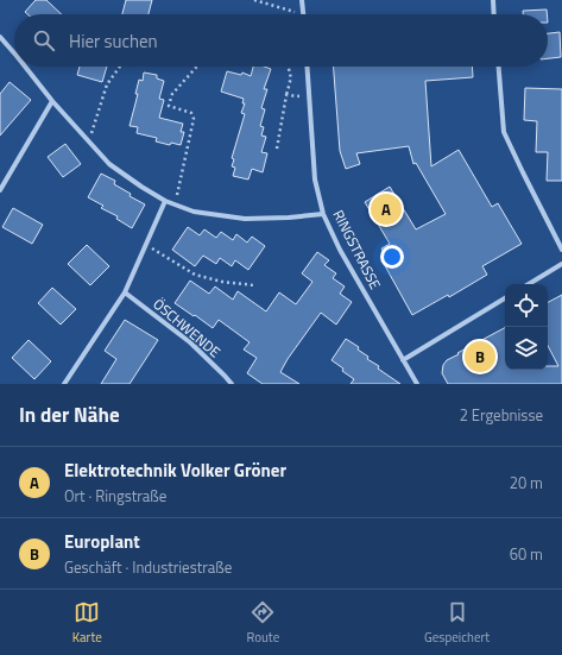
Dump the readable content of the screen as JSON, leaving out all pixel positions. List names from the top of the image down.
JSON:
{
  "streets": {
    "street": ["RINGSTRASSE", "ÖSCHWENDE"]
  },
  "page": {
    "search": "Hier suchen",
    "pins": ["A", "B"],
    "heading": ["In der Nähe", "2 Ergebnisse"],
    "list": [
      {
        "mark": "A",
        "name": "Elektrotechnik Volker Gröner",
        "note": "Ort · Ringstraße",
        "value": "20 m"
      },
      {
        "mark": "B",
        "name": "Europlant",
        "note": "Geschäft · Industriestraße",
        "value": "60 m"
      }
    ],
    "nav": ["Karte", "Route", "Gespeichert"]
  }
}
